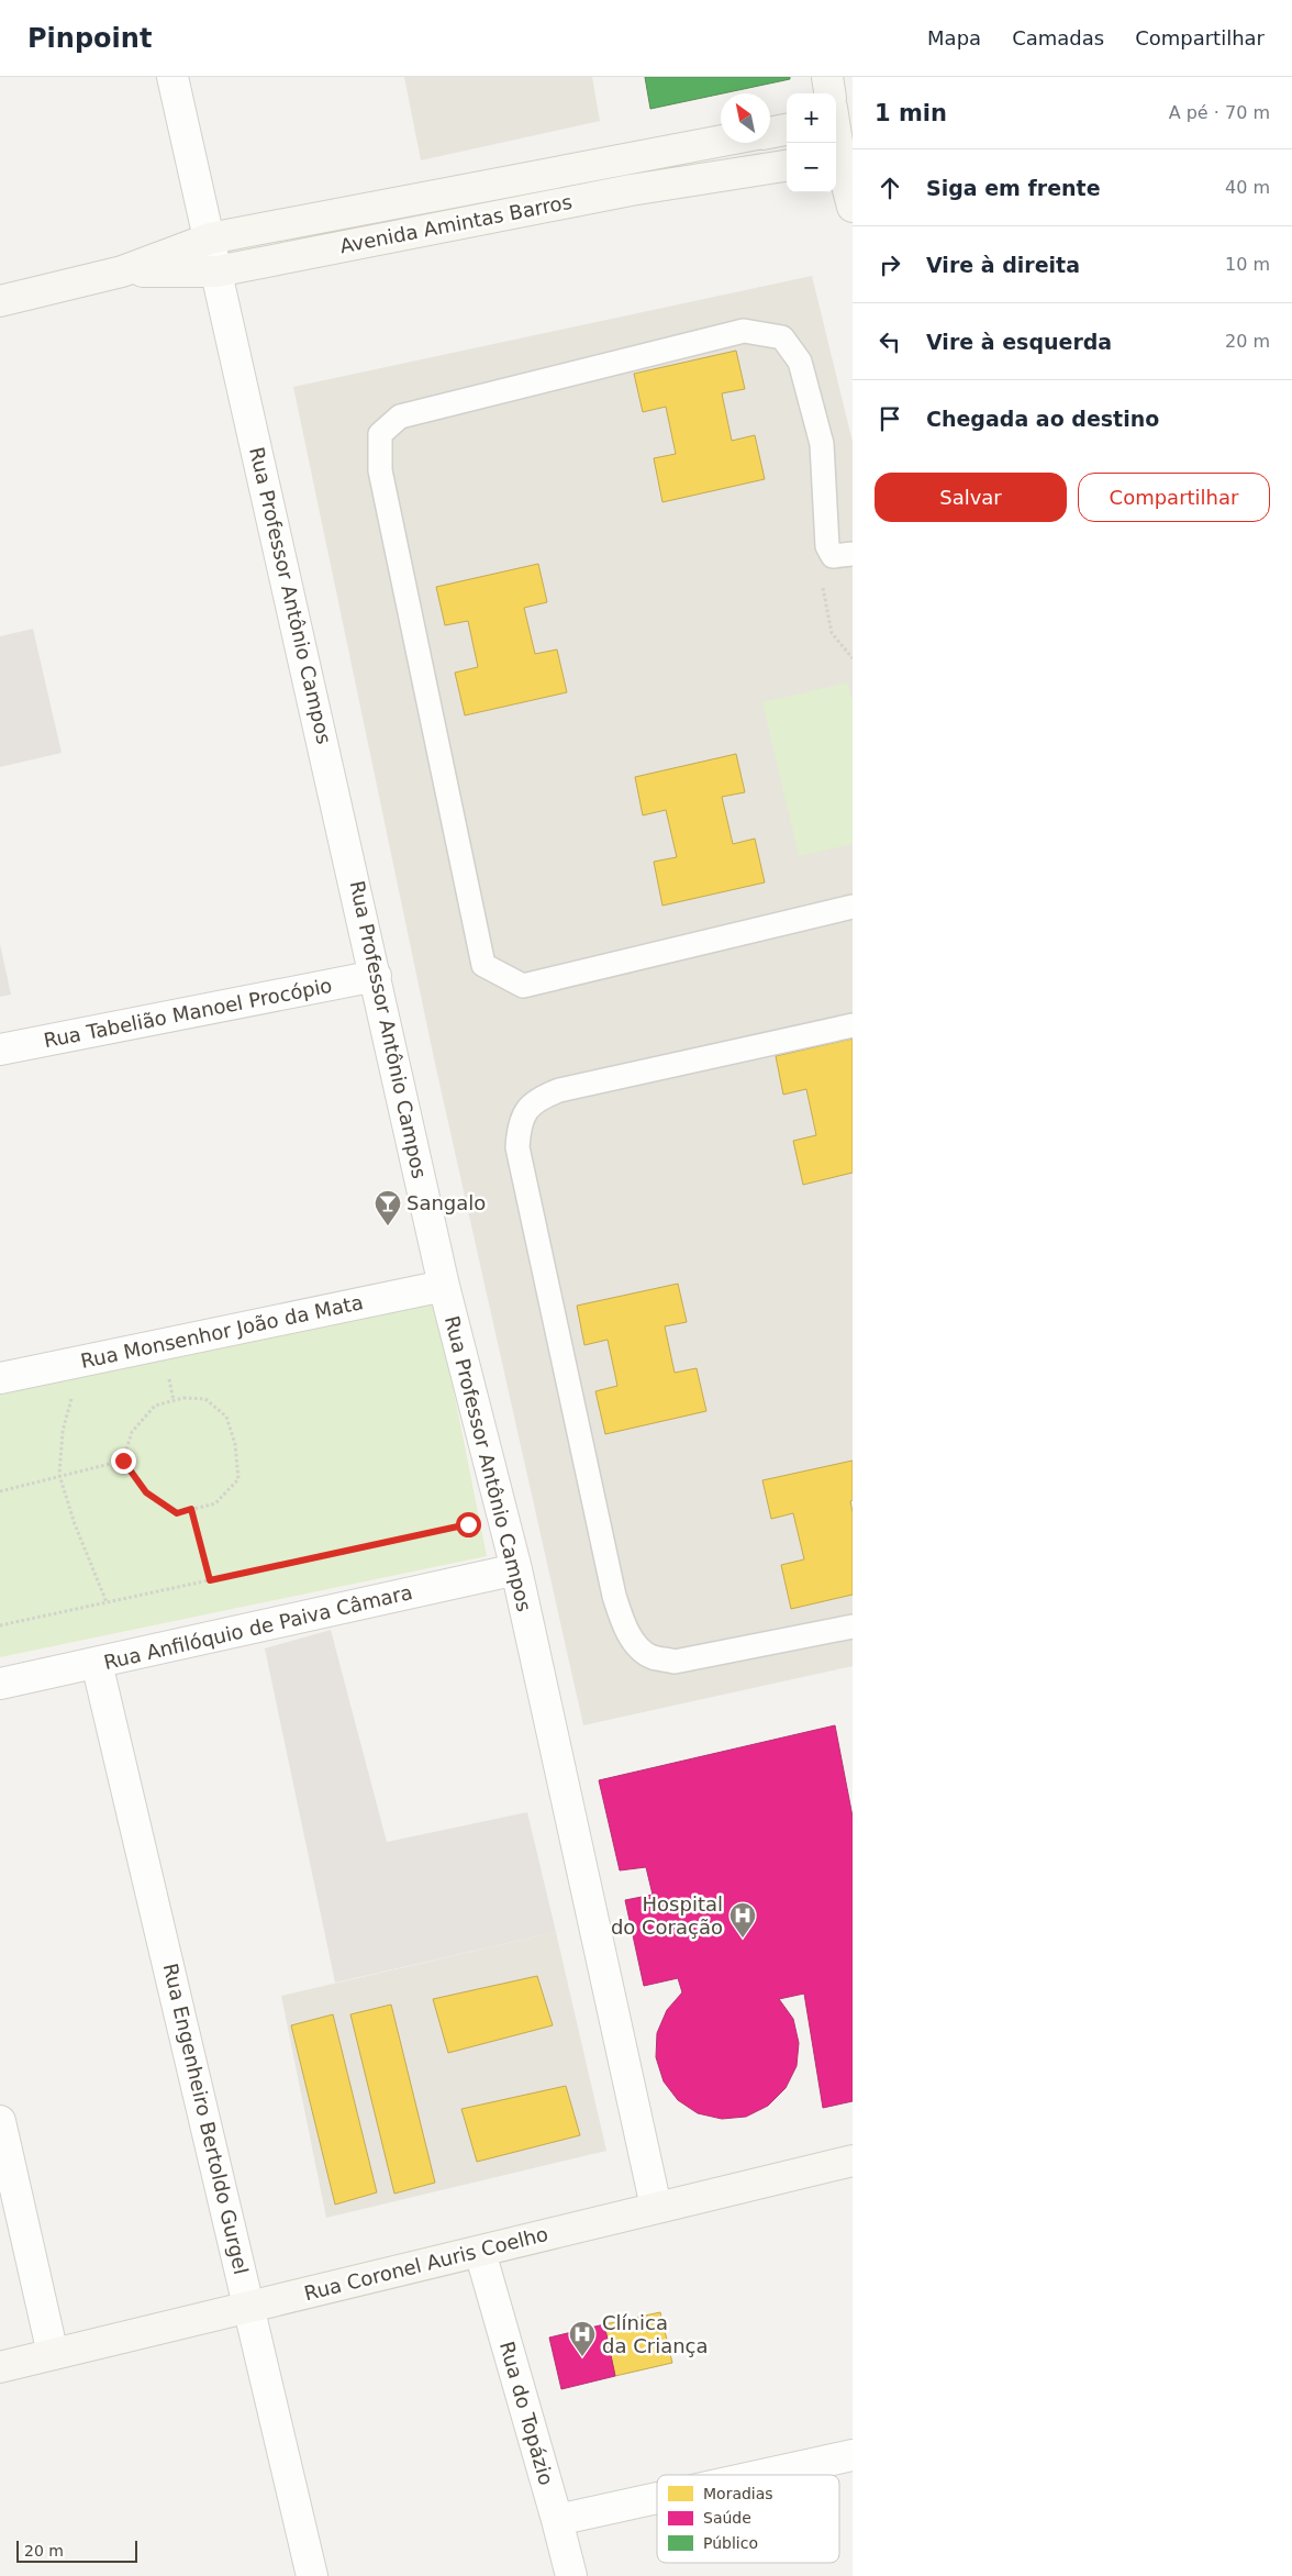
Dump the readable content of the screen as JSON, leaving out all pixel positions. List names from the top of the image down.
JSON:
{
  "streets": {
    "main road": ["Avenida Amintas Barros", "Rua Coronel Auris Coelho"],
    "street": [
      "Rua Professor Antônio Campos",
      "Rua Tabelião Manoel Procópio",
      "Rua Monsenhor João da Mata",
      "Rua Anfilóquio de Paiva Câmara",
      "Rua Engenheiro Bertoldo Gurgel",
      "Rua do Topázio"
    ]
  },
  "crossings": [
    ["Avenida Amintas Barros", "Rua Professor Antônio Campos"],
    ["Rua Professor Antônio Campos", "Rua Tabelião Manoel Procópio"],
    ["Rua Professor Antônio Campos", "Rua Monsenhor João da Mata"],
    ["Rua Professor Antônio Campos", "Rua Anfilóquio de Paiva Câmara"],
    ["Rua Professor Antônio Campos", "Rua Coronel Auris Coelho"],
    ["Rua Anfilóquio de Paiva Câmara", "Rua Engenheiro Bertoldo Gurgel"],
    ["Rua Engenheiro Bertoldo Gurgel", "Rua Coronel Auris Coelho"],
    ["Rua Coronel Auris Coelho", "Rua do Topázio"]
  ],
  "places": {
    "bar": ["Sangalo"],
    "hospital": ["Hospital do Coração", "Clínica da Criança"]
  },
  "legend": ["Moradias", "Saúde", "Público"],
  "scale_bar": "20 m",
  "north": "top left",
  "page": {
    "header": "Pinpoint",
    "nav": ["Mapa", "Camadas", "Compartilhar"],
    "heading": ["1 min", "A pé · 70 m"],
    "map_buttons": ["+", "−"],
    "list": [
      ["Siga em frente", "40 m"],
      ["Vire à direita", "10 m"],
      ["Vire à esquerda", "20 m"],
      "Chegada ao destino"
    ],
    "buttons": ["Salvar", "Compartilhar"],
    "scale": "20 m"
  }
}
